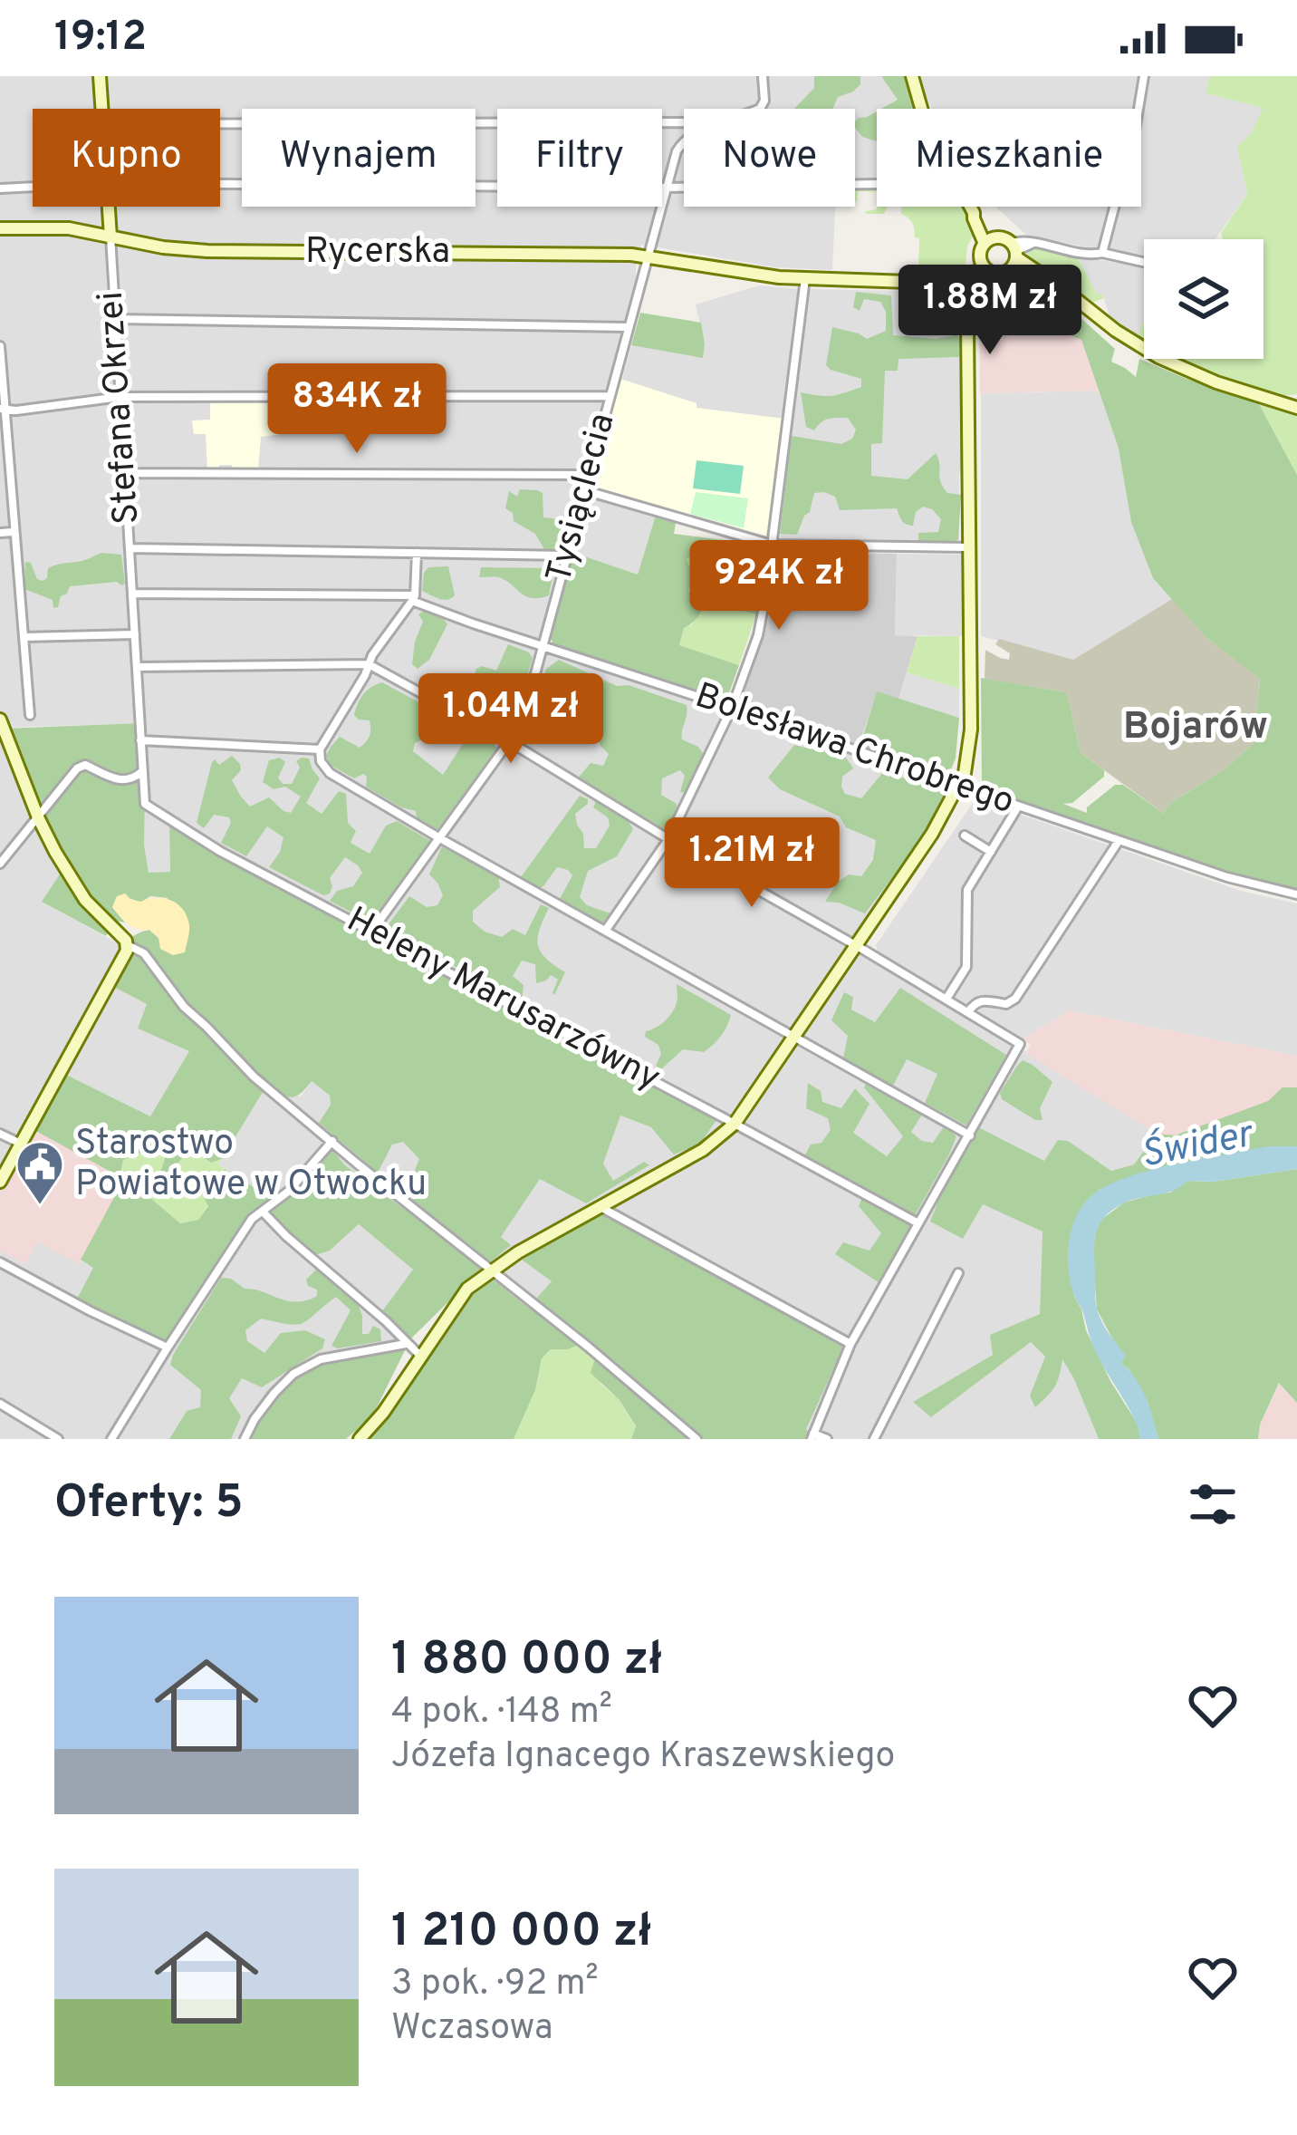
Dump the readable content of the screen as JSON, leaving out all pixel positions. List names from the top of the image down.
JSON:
{
  "streets": {
    "street": [
      "Rycerska",
      "Stefana Okrzei",
      "Tysiąclecia",
      "Bolesława Chrobrego",
      "Heleny Marusarzówny"
    ]
  },
  "crossings": [
    ["Rycerska", "Stefana Okrzei"],
    ["Rycerska", "Tysiąclecia"],
    ["Stefana Okrzei", "Heleny Marusarzówny"],
    ["Tysiąclecia", "Bolesława Chrobrego"],
    ["Tysiąclecia", "Heleny Marusarzówny"]
  ],
  "districts": ["Bojarów"],
  "water": ["Świder"],
  "places": {
    "public building": ["Starostwo Powiatowe w Otwocku"]
  },
  "page": {
    "status": "19:12",
    "chip": [
      "Kupno",
      "Wynajem",
      "Filtry",
      "Nowe",
      "Mieszkanie"
    ],
    "price": [
      "1.88M zł",
      "834K zł",
      "924K zł",
      "1.04M zł",
      "1.21M zł"
    ],
    "heading": "Oferty: 5",
    "list": [
      {
        "name": "1 880 000 zł",
        "note": "4 pok. · 148 m² · Józefa Ignacego Kraszewskiego"
      },
      {
        "name": "1 210 000 zł",
        "note": "3 pok. · 92 m² · Wczasowa"
      }
    ]
  }
}
